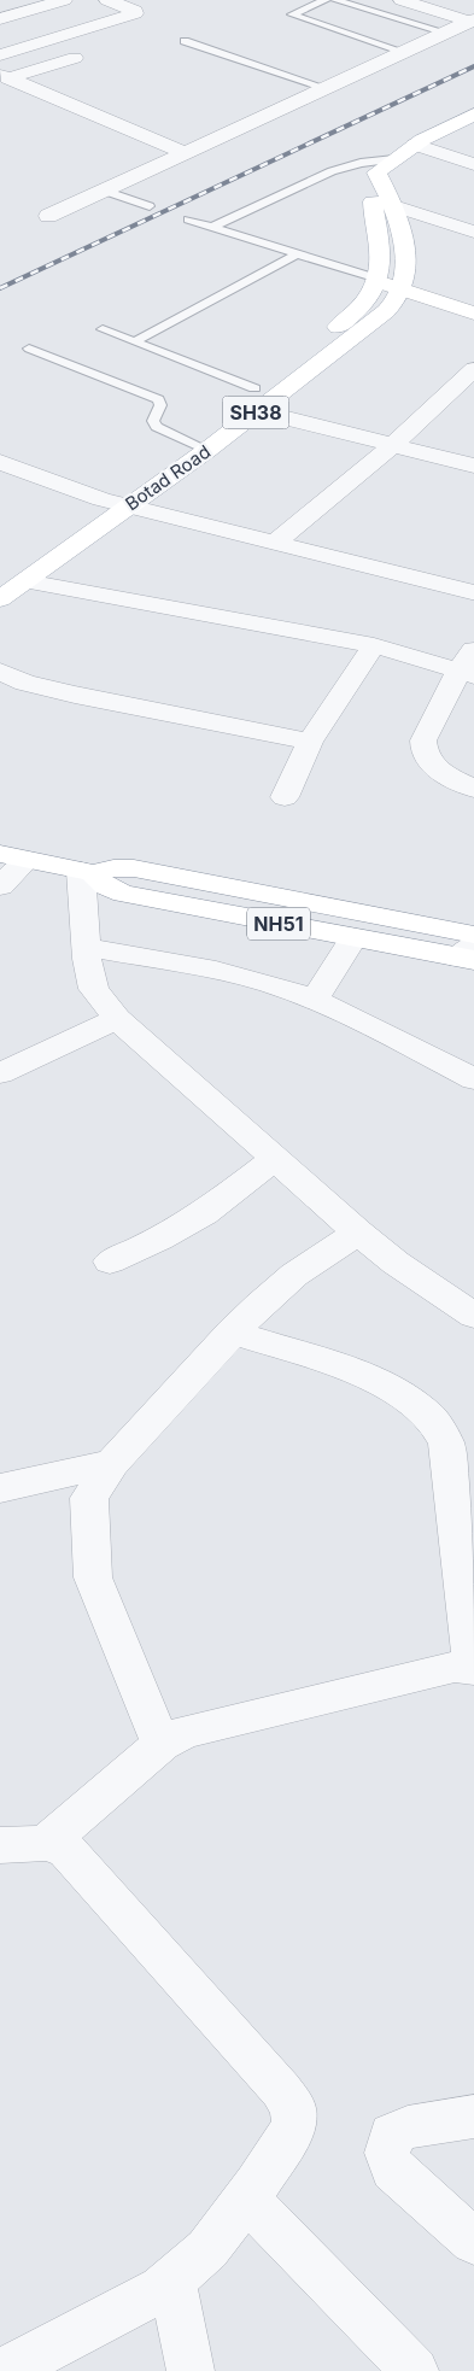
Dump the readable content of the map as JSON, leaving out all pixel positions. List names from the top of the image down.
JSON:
{
  "streets": {
    "main road": ["SH38", "Botad Road", "NH51"]
  }
}
